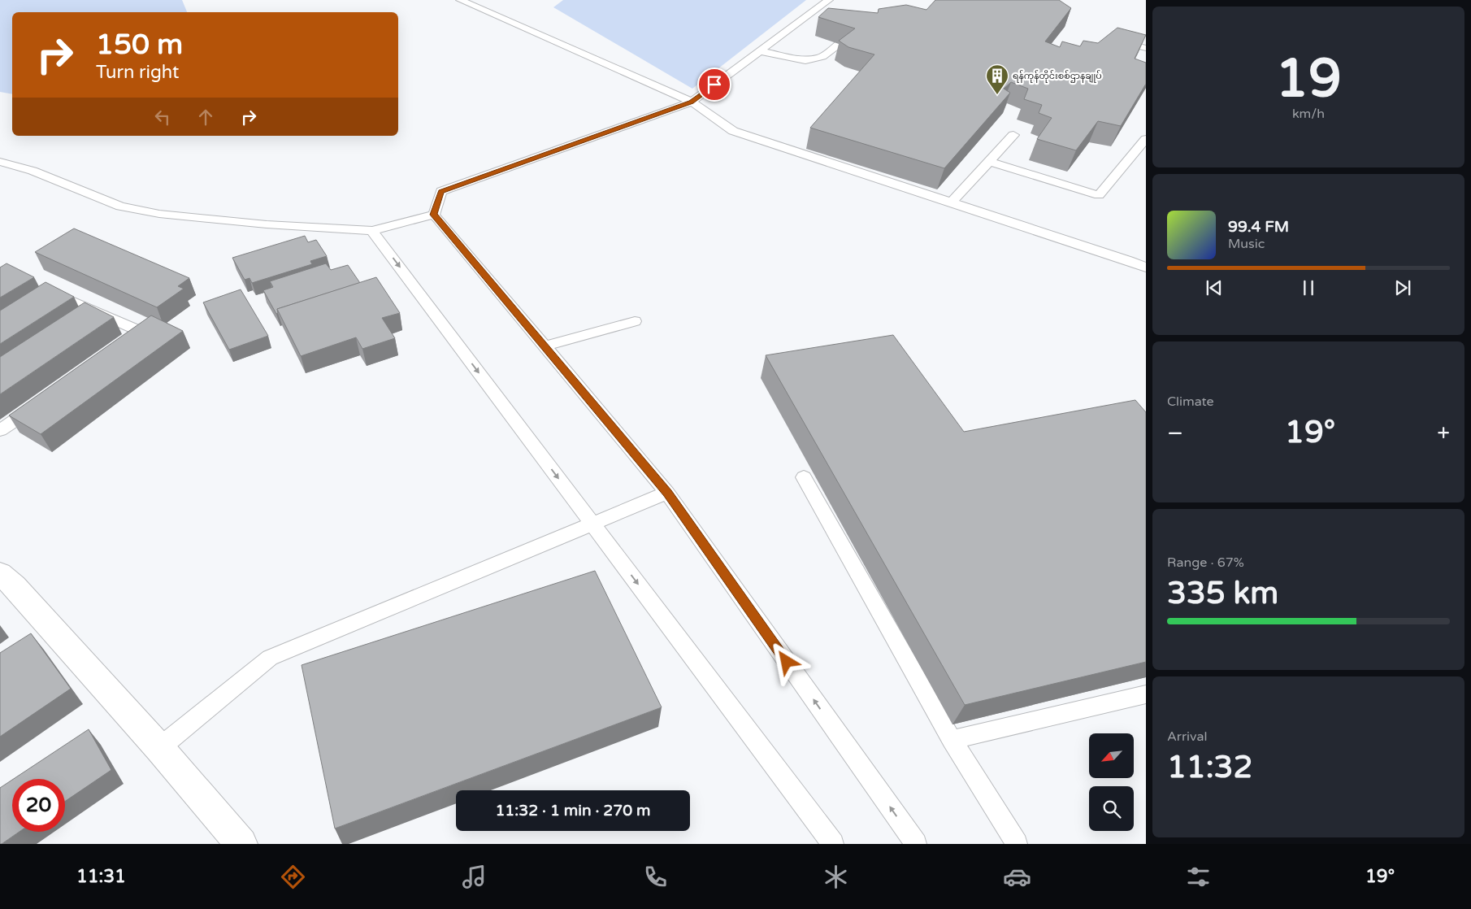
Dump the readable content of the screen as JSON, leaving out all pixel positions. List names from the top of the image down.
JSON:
{
  "places": {
    "building": ["ရန်ကုန်တိုင်းစစ်ဌာနချုပ်"]
  },
  "north": "bottom left",
  "page": {
    "tile": [
      ["19", "km/h"],
      "Climate",
      ["Range · 67%", "335 km"],
      ["Arrival", "11:32"]
    ],
    "turn": ["150 m", "Turn right"],
    "song": ["99.4 FM", "Music"],
    "heat": ["−", "19°", "+"],
    "limit": "20",
    "trip": "11:32 · 1 min · 270 m",
    "tabs": ["11:31", "19°"]
  }
}
